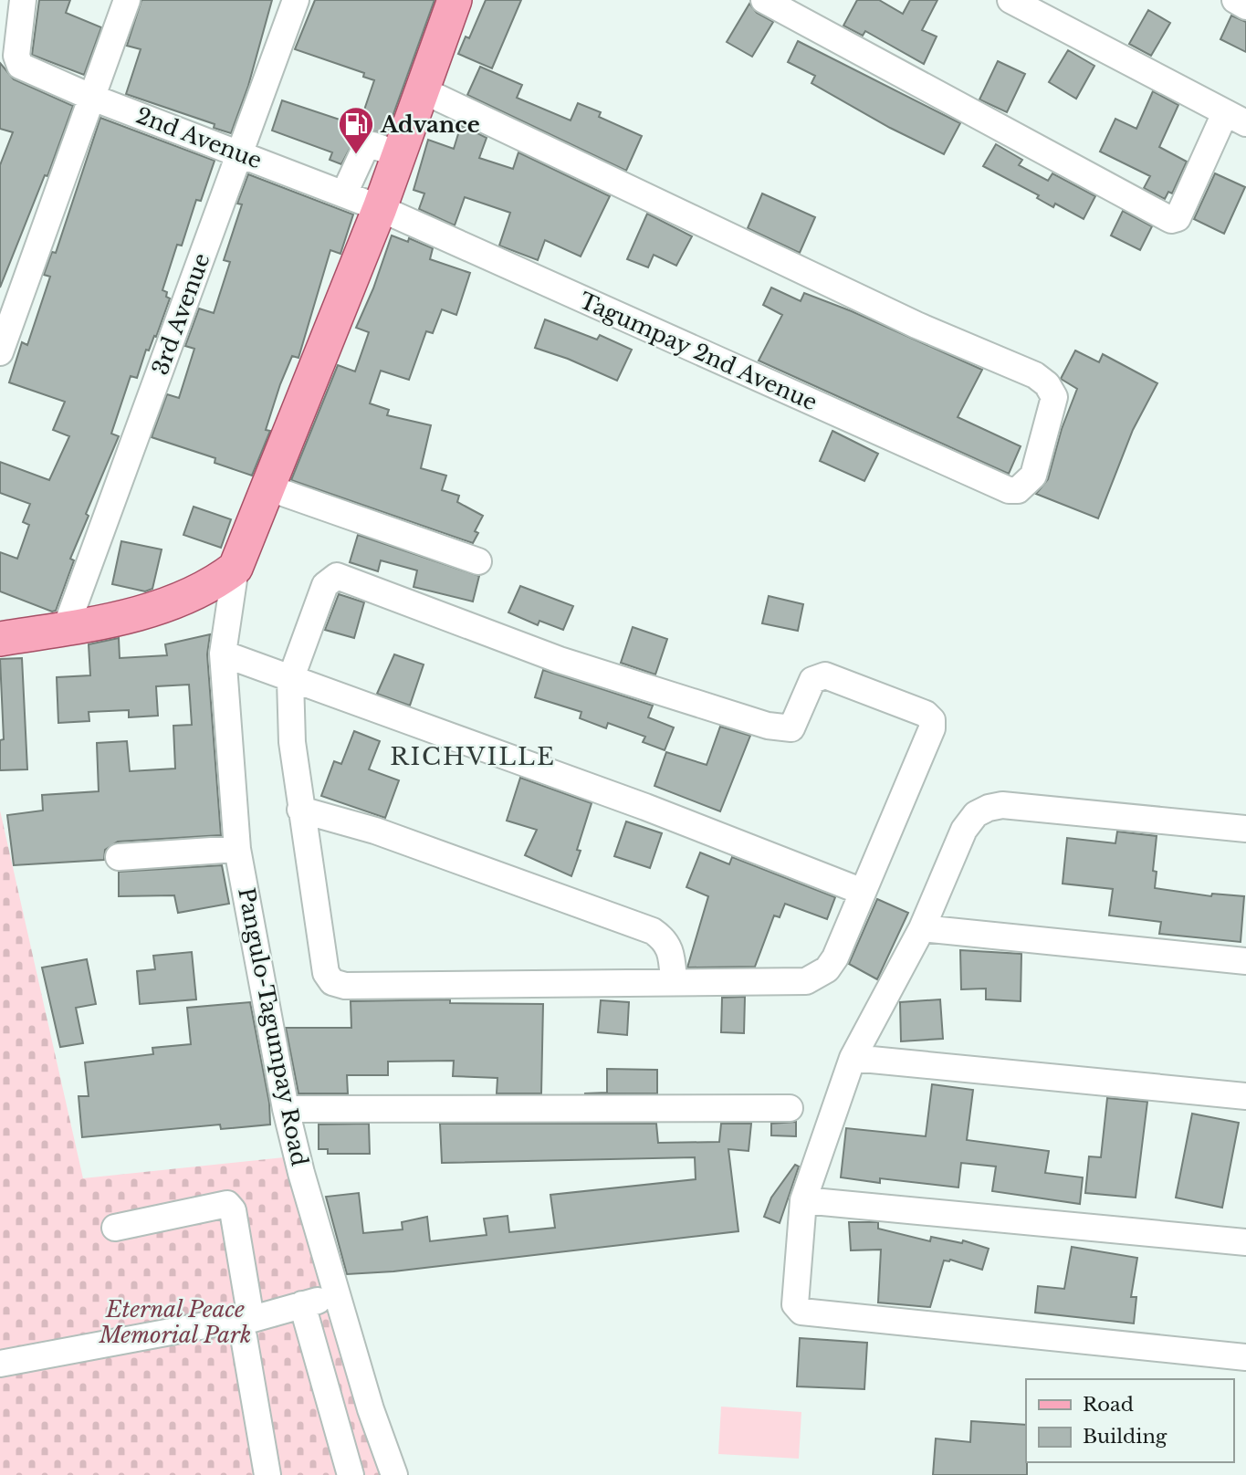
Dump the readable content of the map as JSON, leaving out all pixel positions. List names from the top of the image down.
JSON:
{
  "streets": {
    "street": [
      "2nd Avenue",
      "3rd Avenue",
      "Tagumpay 2nd Avenue",
      "Pangulo-Tagumpay Road"
    ]
  },
  "crossings": [
    ["2nd Avenue", "3rd Avenue"],
    ["2nd Avenue", "Tagumpay 2nd Avenue"]
  ],
  "districts": ["RICHVILLE"],
  "parks": ["Eternal Peace Memorial Park"],
  "places": {
    "fuel station": ["Advance"]
  },
  "legend": ["Road", "Building"]
}
